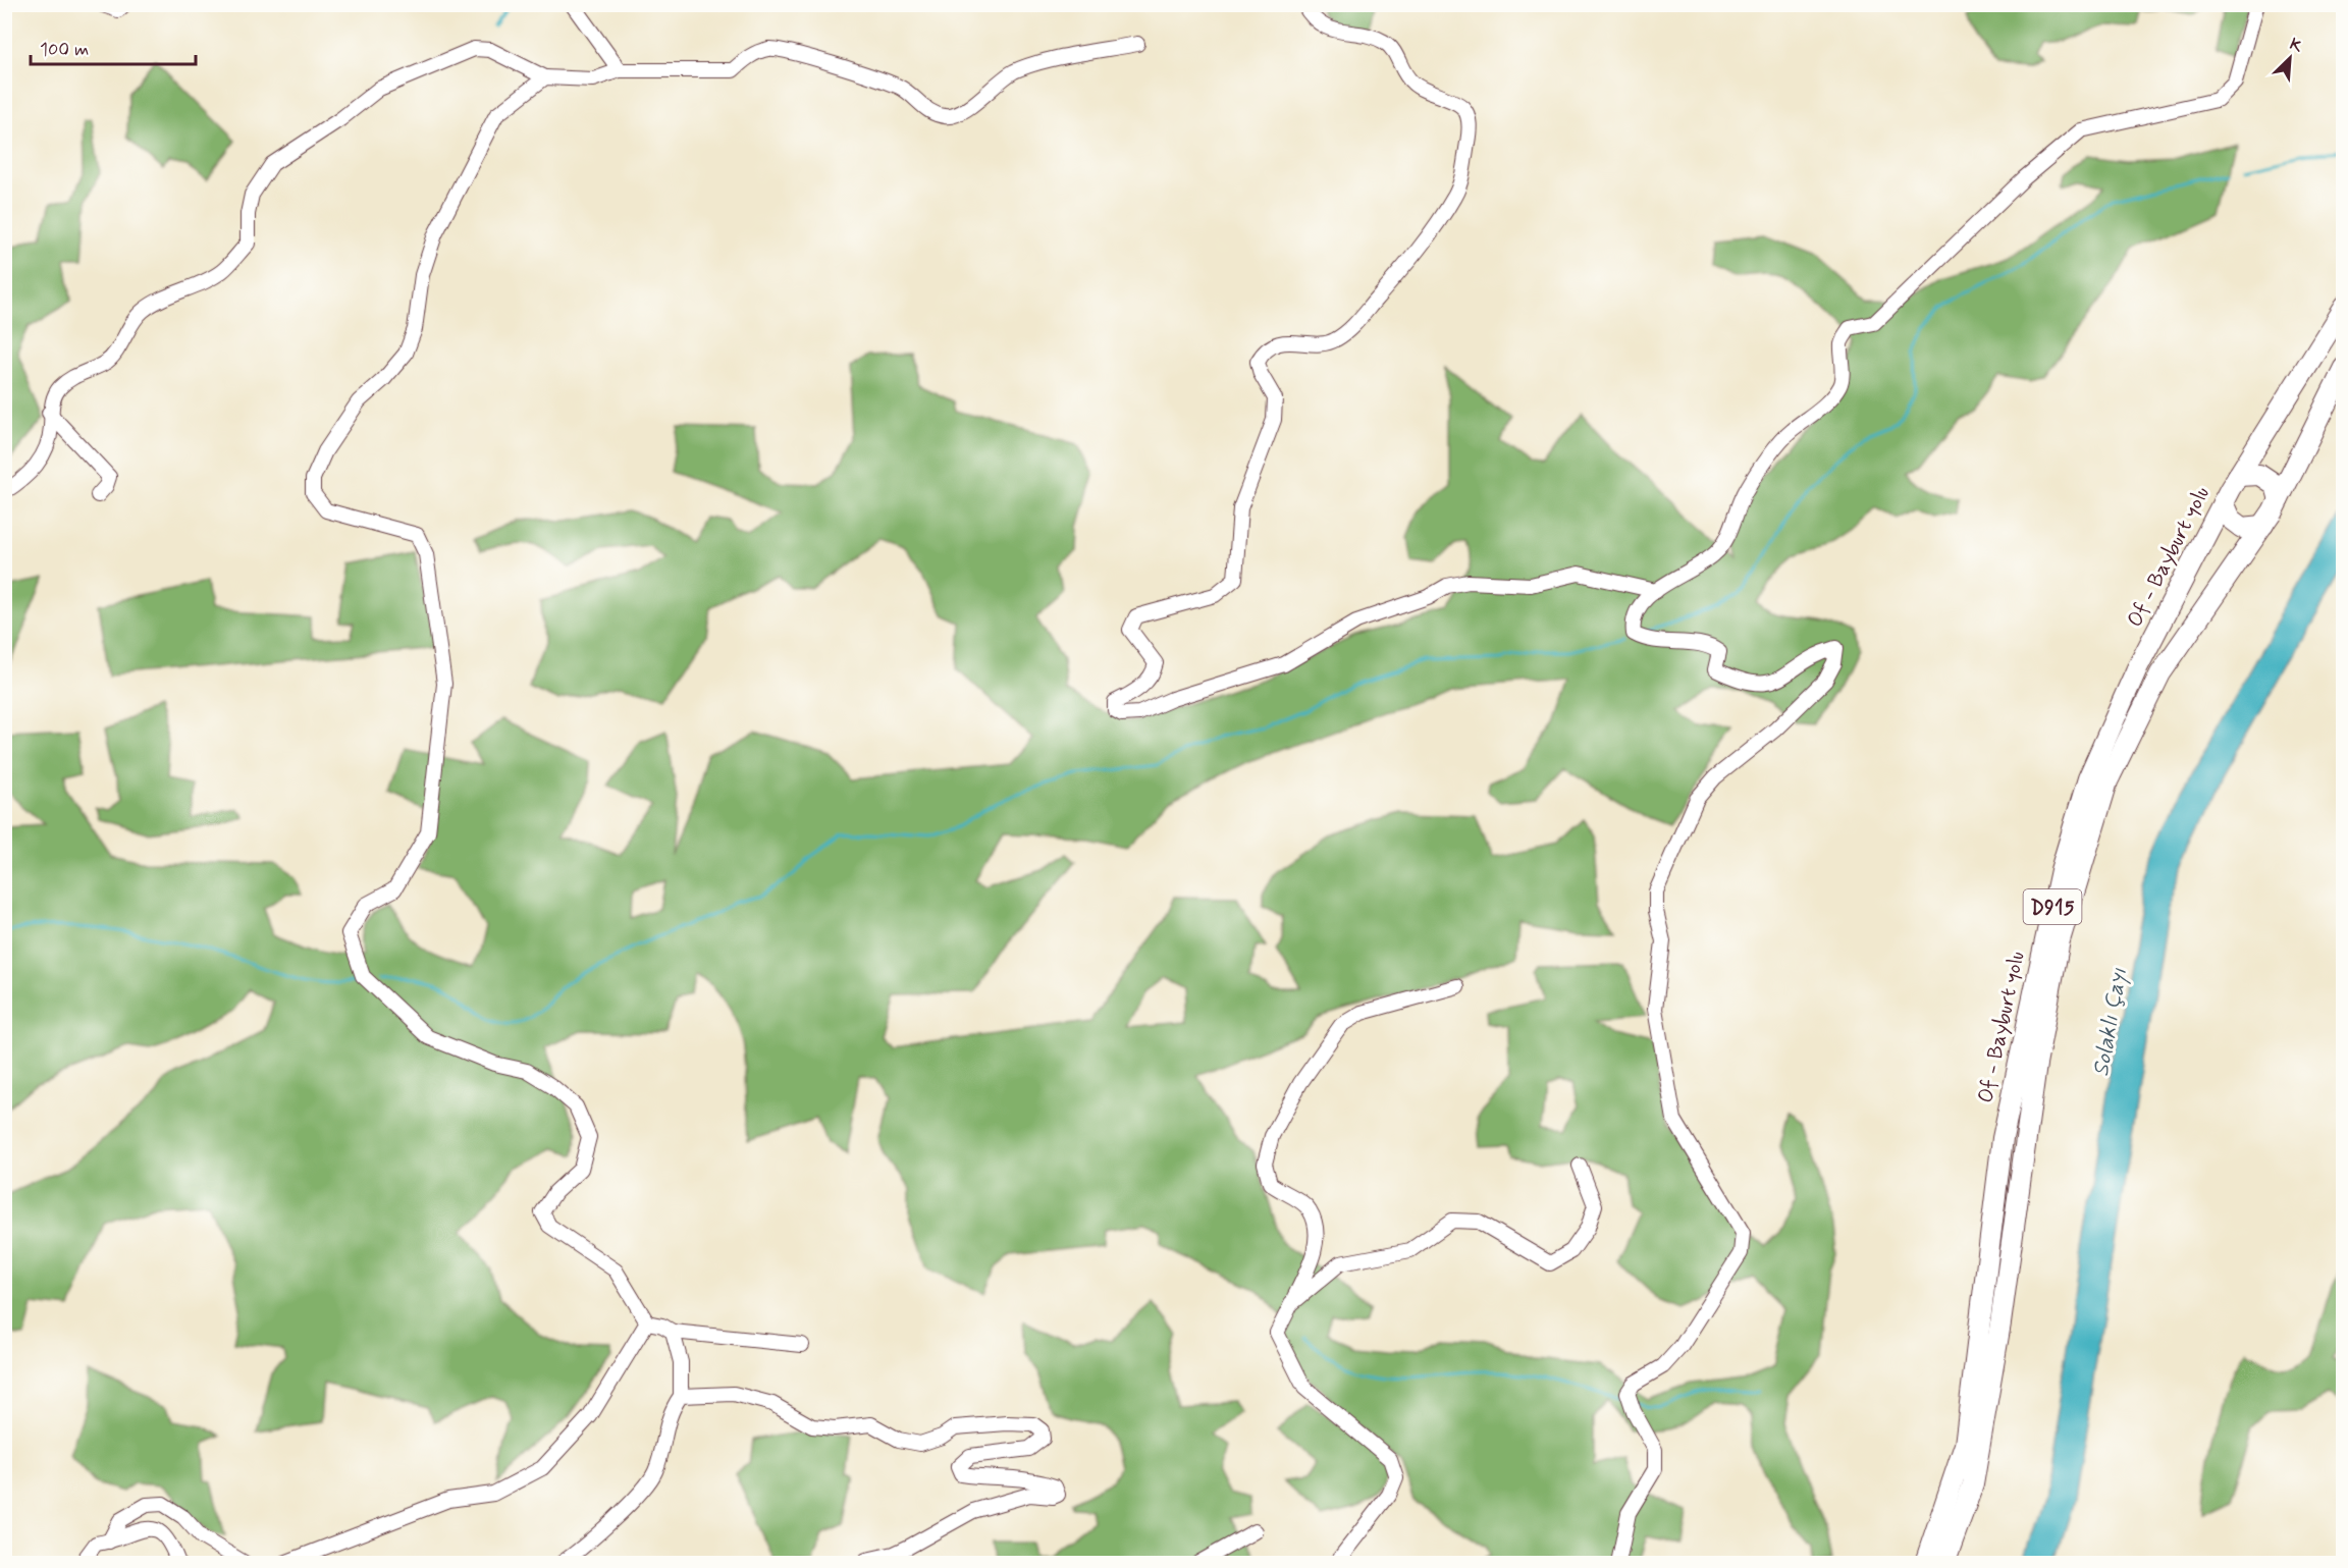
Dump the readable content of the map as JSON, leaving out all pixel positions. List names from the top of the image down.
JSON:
{
  "streets": {
    "highway": ["Of - Bayburt yolu", "D915"]
  },
  "water": ["Solaklı Çayı"],
  "scale_bar": "100 m",
  "north": "top right"
}
